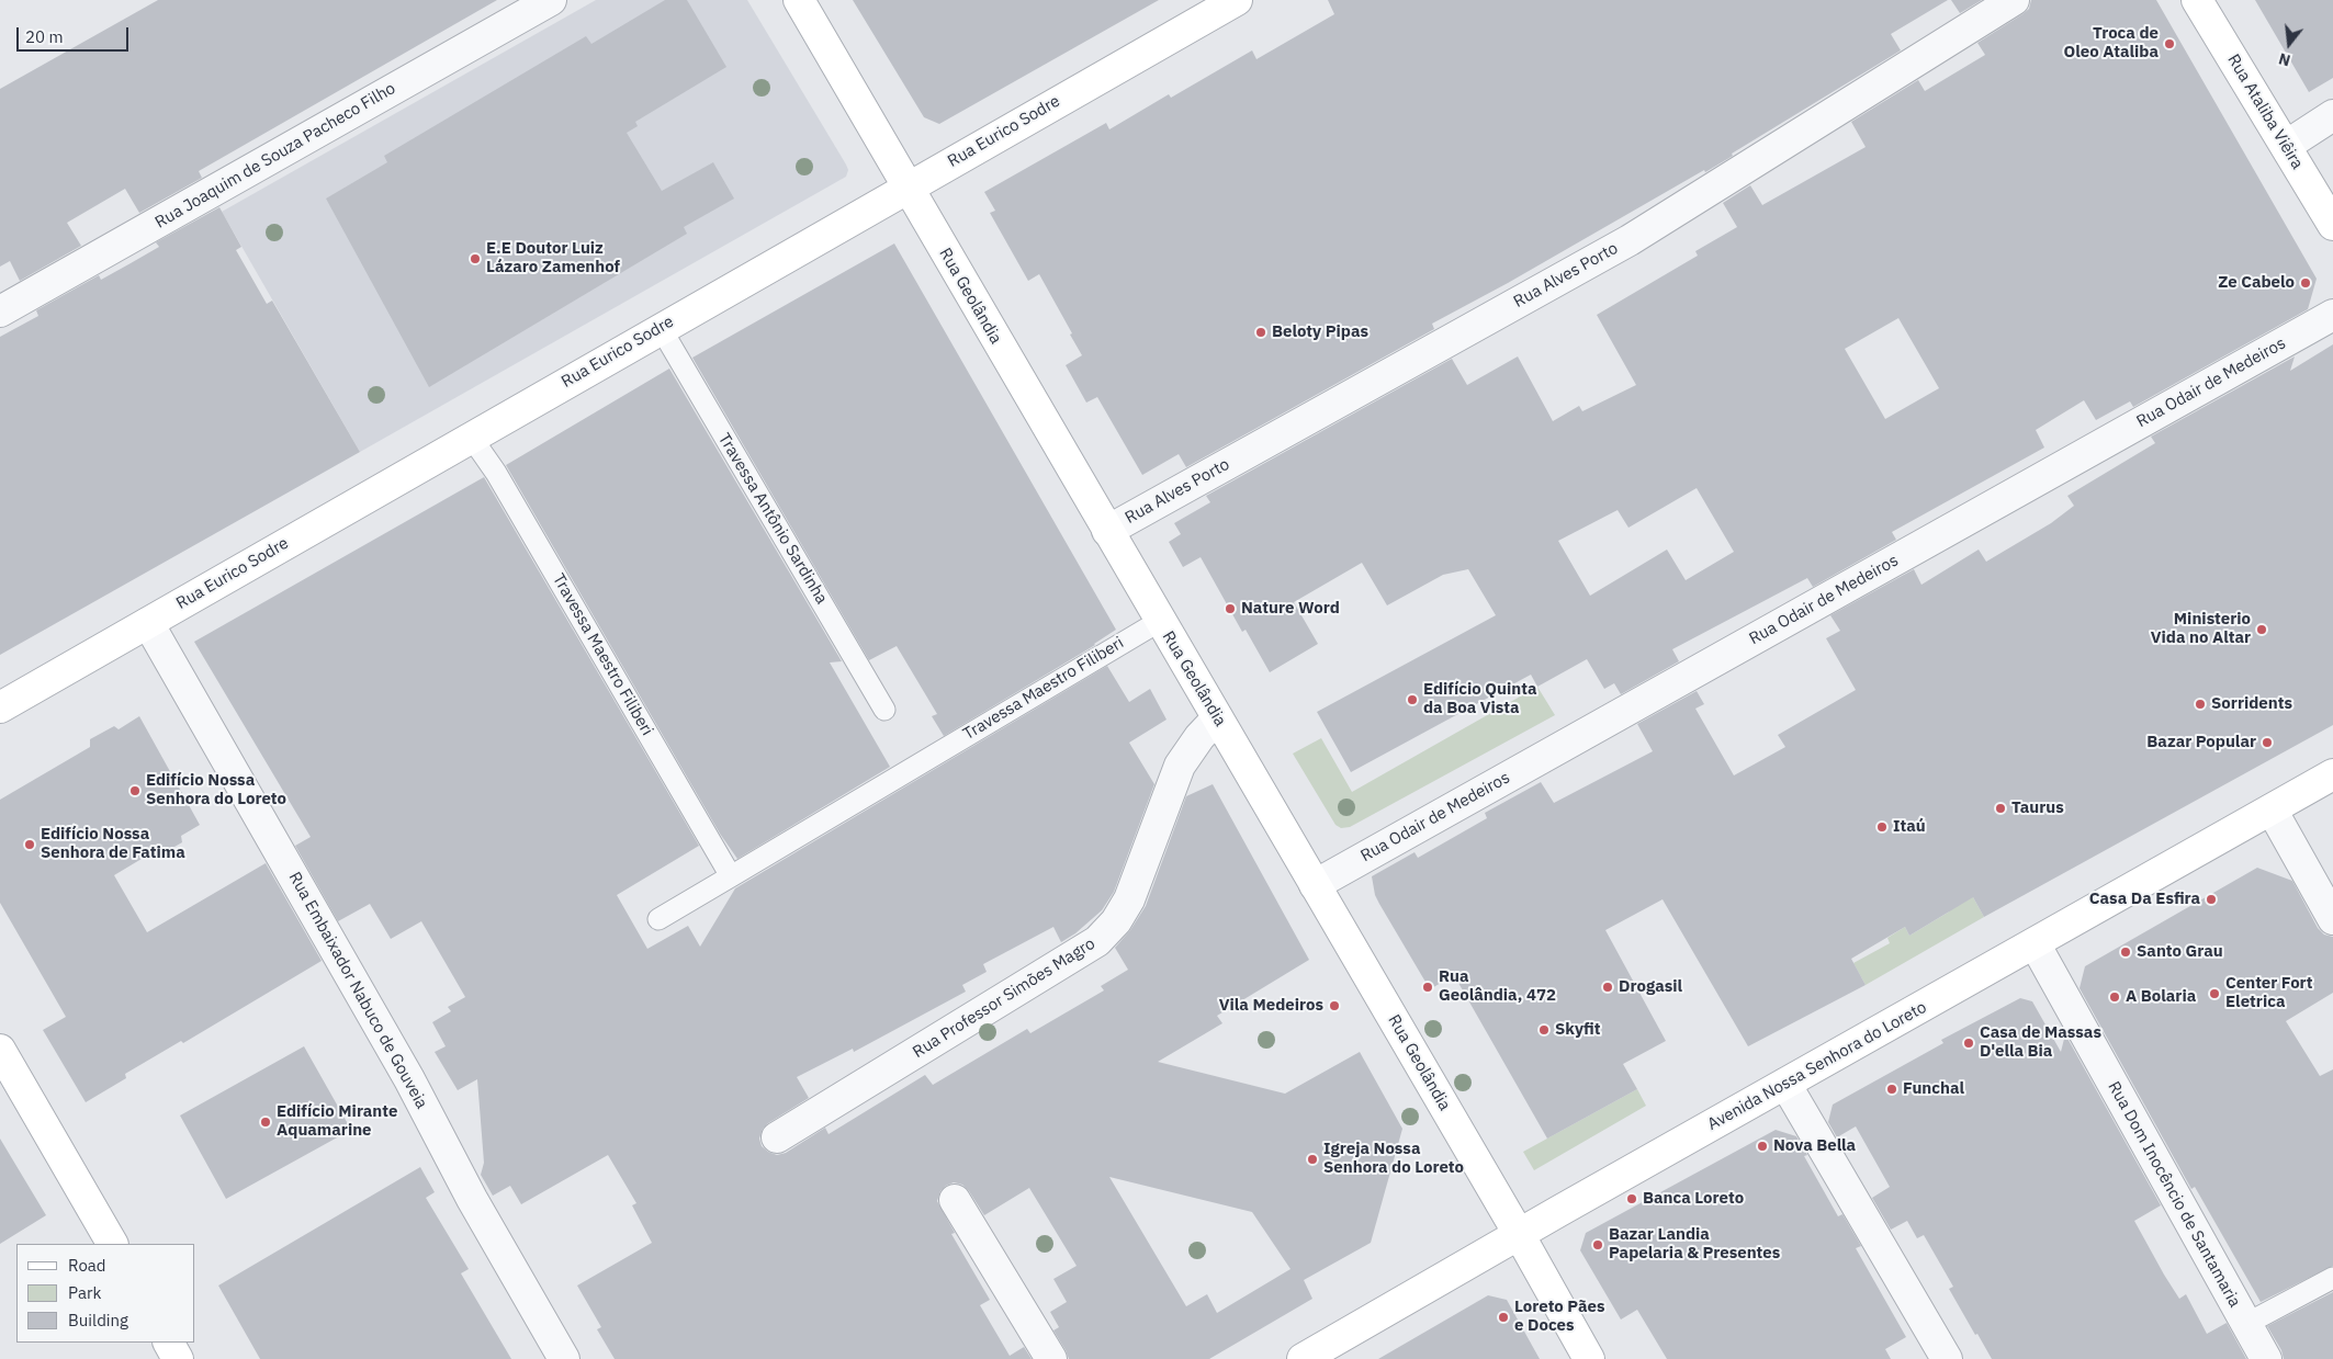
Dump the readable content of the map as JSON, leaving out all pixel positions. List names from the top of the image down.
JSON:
{
  "streets": {
    "street": [
      "Rua Ataliba Viêira",
      "Rua Eurico Sodre",
      "Rua Joaquim de Souza Pacheco Filho",
      "Rua Alves Porto",
      "Rua Geolândia",
      "Rua Odair de Medeiros",
      "Rua Embaixador Nabuco de Gouveia",
      "Rua Professor Simões Magro",
      "Avenida Nossa Senhora do Loreto",
      "Rua Dom Inocêncio de Santamaria"
    ],
    "lane": ["Travessa Antônio Sardinha", "Travessa Maestro Filiberi"]
  },
  "crossings": [
    ["Rua Eurico Sodre", "Rua Geolândia"],
    ["Rua Eurico Sodre", "Travessa Antônio Sardinha"],
    ["Rua Eurico Sodre", "Travessa Maestro Filiberi"],
    ["Rua Eurico Sodre", "Rua Embaixador Nabuco de Gouveia"],
    ["Rua Alves Porto", "Rua Geolândia"],
    ["Rua Geolândia", "Rua Odair de Medeiros"],
    ["Rua Geolândia", "Travessa Maestro Filiberi"],
    ["Rua Geolândia", "Rua Professor Simões Magro"],
    ["Rua Geolândia", "Avenida Nossa Senhora do Loreto"],
    ["Avenida Nossa Senhora do Loreto", "Rua Dom Inocêncio de Santamaria"]
  ],
  "places": [
    "Troca de Oleo Ataliba",
    "E.E Doutor Luiz Lázaro Zamenhof",
    "Ze Cabelo",
    "Beloty Pipas",
    "Nature Word",
    "Ministerio Vida no Altar",
    "Edifício Quinta da Boa Vista",
    "Sorridents",
    "Bazar Popular",
    "Edifício Nossa Senhora do Loreto",
    "Taurus",
    "Itaú",
    "Edifício Nossa Senhora de Fatima",
    "Casa Da Esfira",
    "Santo Grau",
    "Rua Geolândia, 472",
    "Drogasil",
    "Center Fort Eletrica",
    "A Bolaria",
    "Vila Medeiros",
    "Skyfit",
    "Casa de Massas D'ella Bia",
    "Funchal",
    "Edifício Mirante Aquamarine",
    "Nova Bella",
    "Igreja Nossa Senhora do Loreto",
    "Banca Loreto",
    "Bazar Landia Papelaria & Presentes",
    "Loreto Pães e Doces"
  ],
  "legend": ["Road", "Park", "Building"],
  "scale_bar": "20 m",
  "north": "bottom"
}
